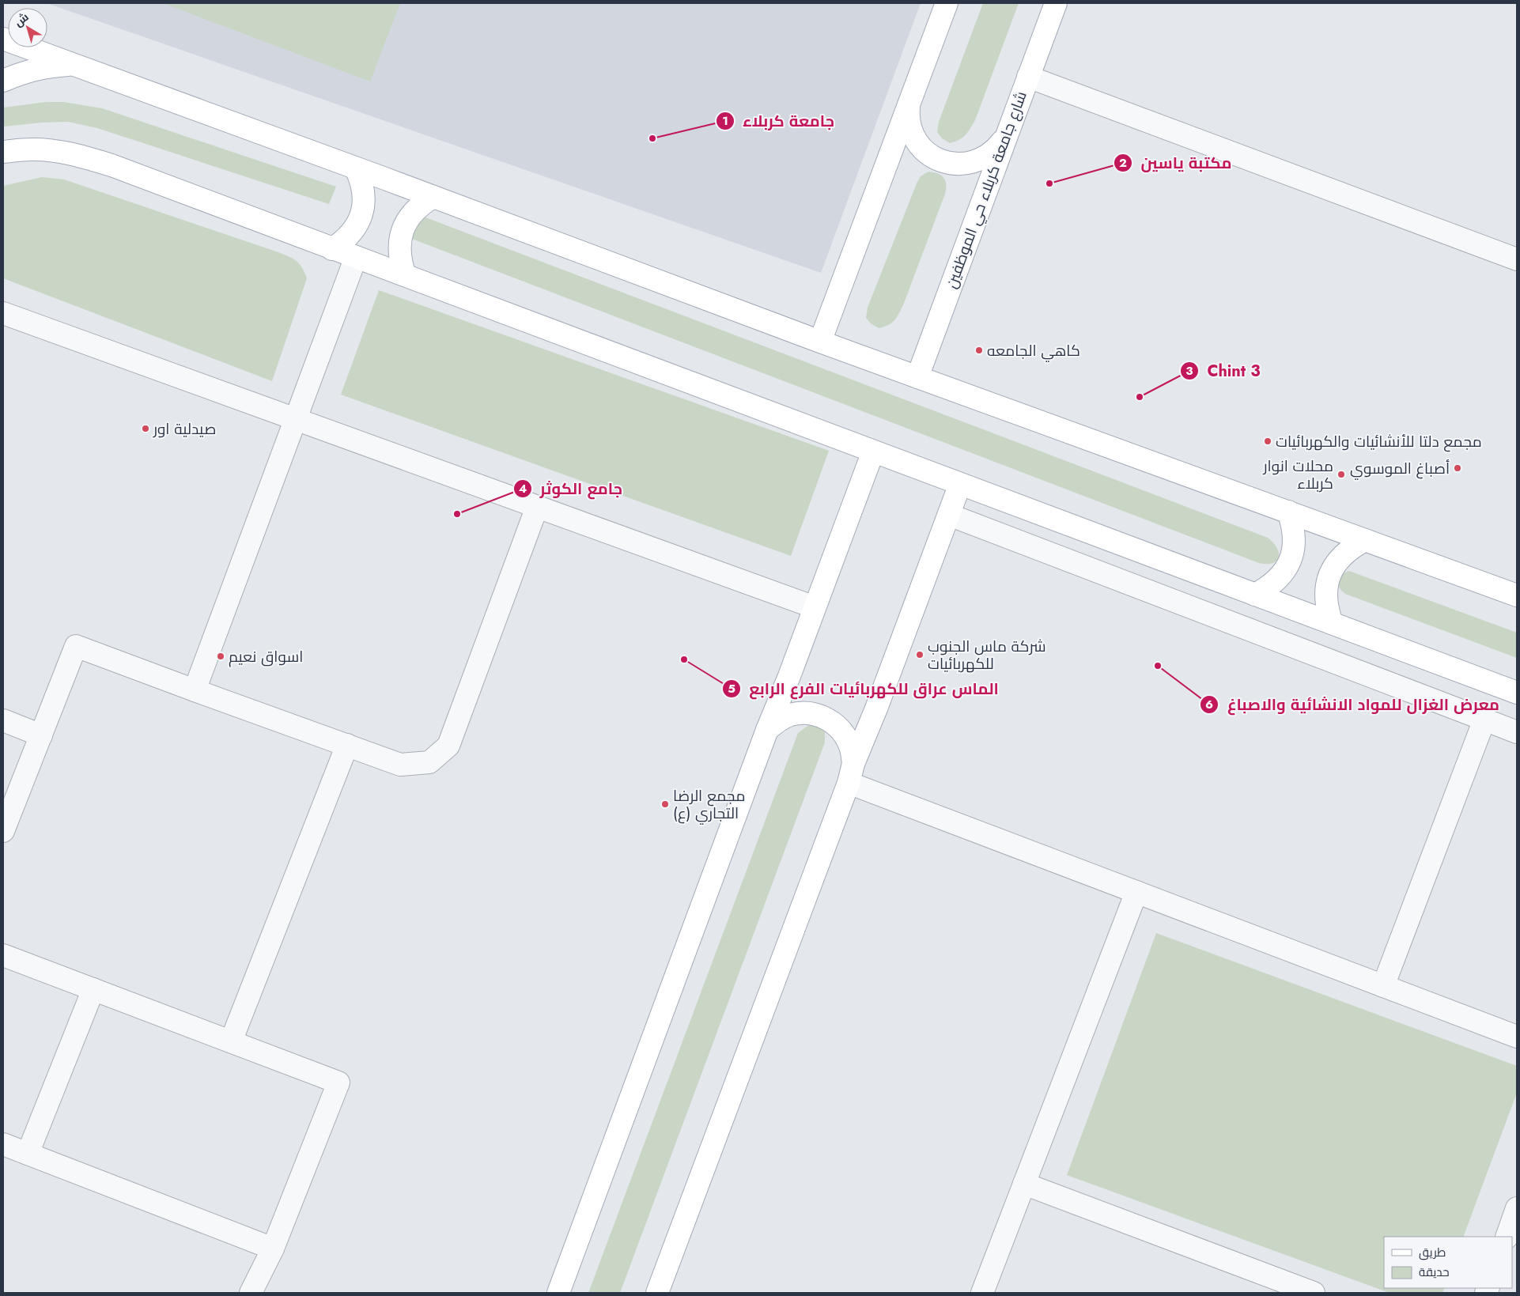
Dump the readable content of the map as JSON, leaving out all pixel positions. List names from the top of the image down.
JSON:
{
  "streets": {
    "main road": ["شارع جامعة كربلاء حي الموظفين"]
  },
  "places": [
    "جامعة كربلاء",
    "مكتبة ياسين",
    "كاهي الجامعه",
    "Chint 3",
    "صيدلية اور",
    "مجمع دلتا للأنشائيات والكهربائيات",
    "أصباغ الموسوي",
    "محلات انوار كربلاء",
    "جامع الكوثر",
    "شركة ماس الجنوب للكهربائيات",
    "اسواق نعيم",
    "الماس عراق للكهربائيات الفرع الرابع",
    "معرض الغزال للمواد الانشائية والاصباغ",
    "مجمع الرضا (ع) التجاري"
  ],
  "legend": ["طريق", "حديقة"],
  "north": "top left"
}
